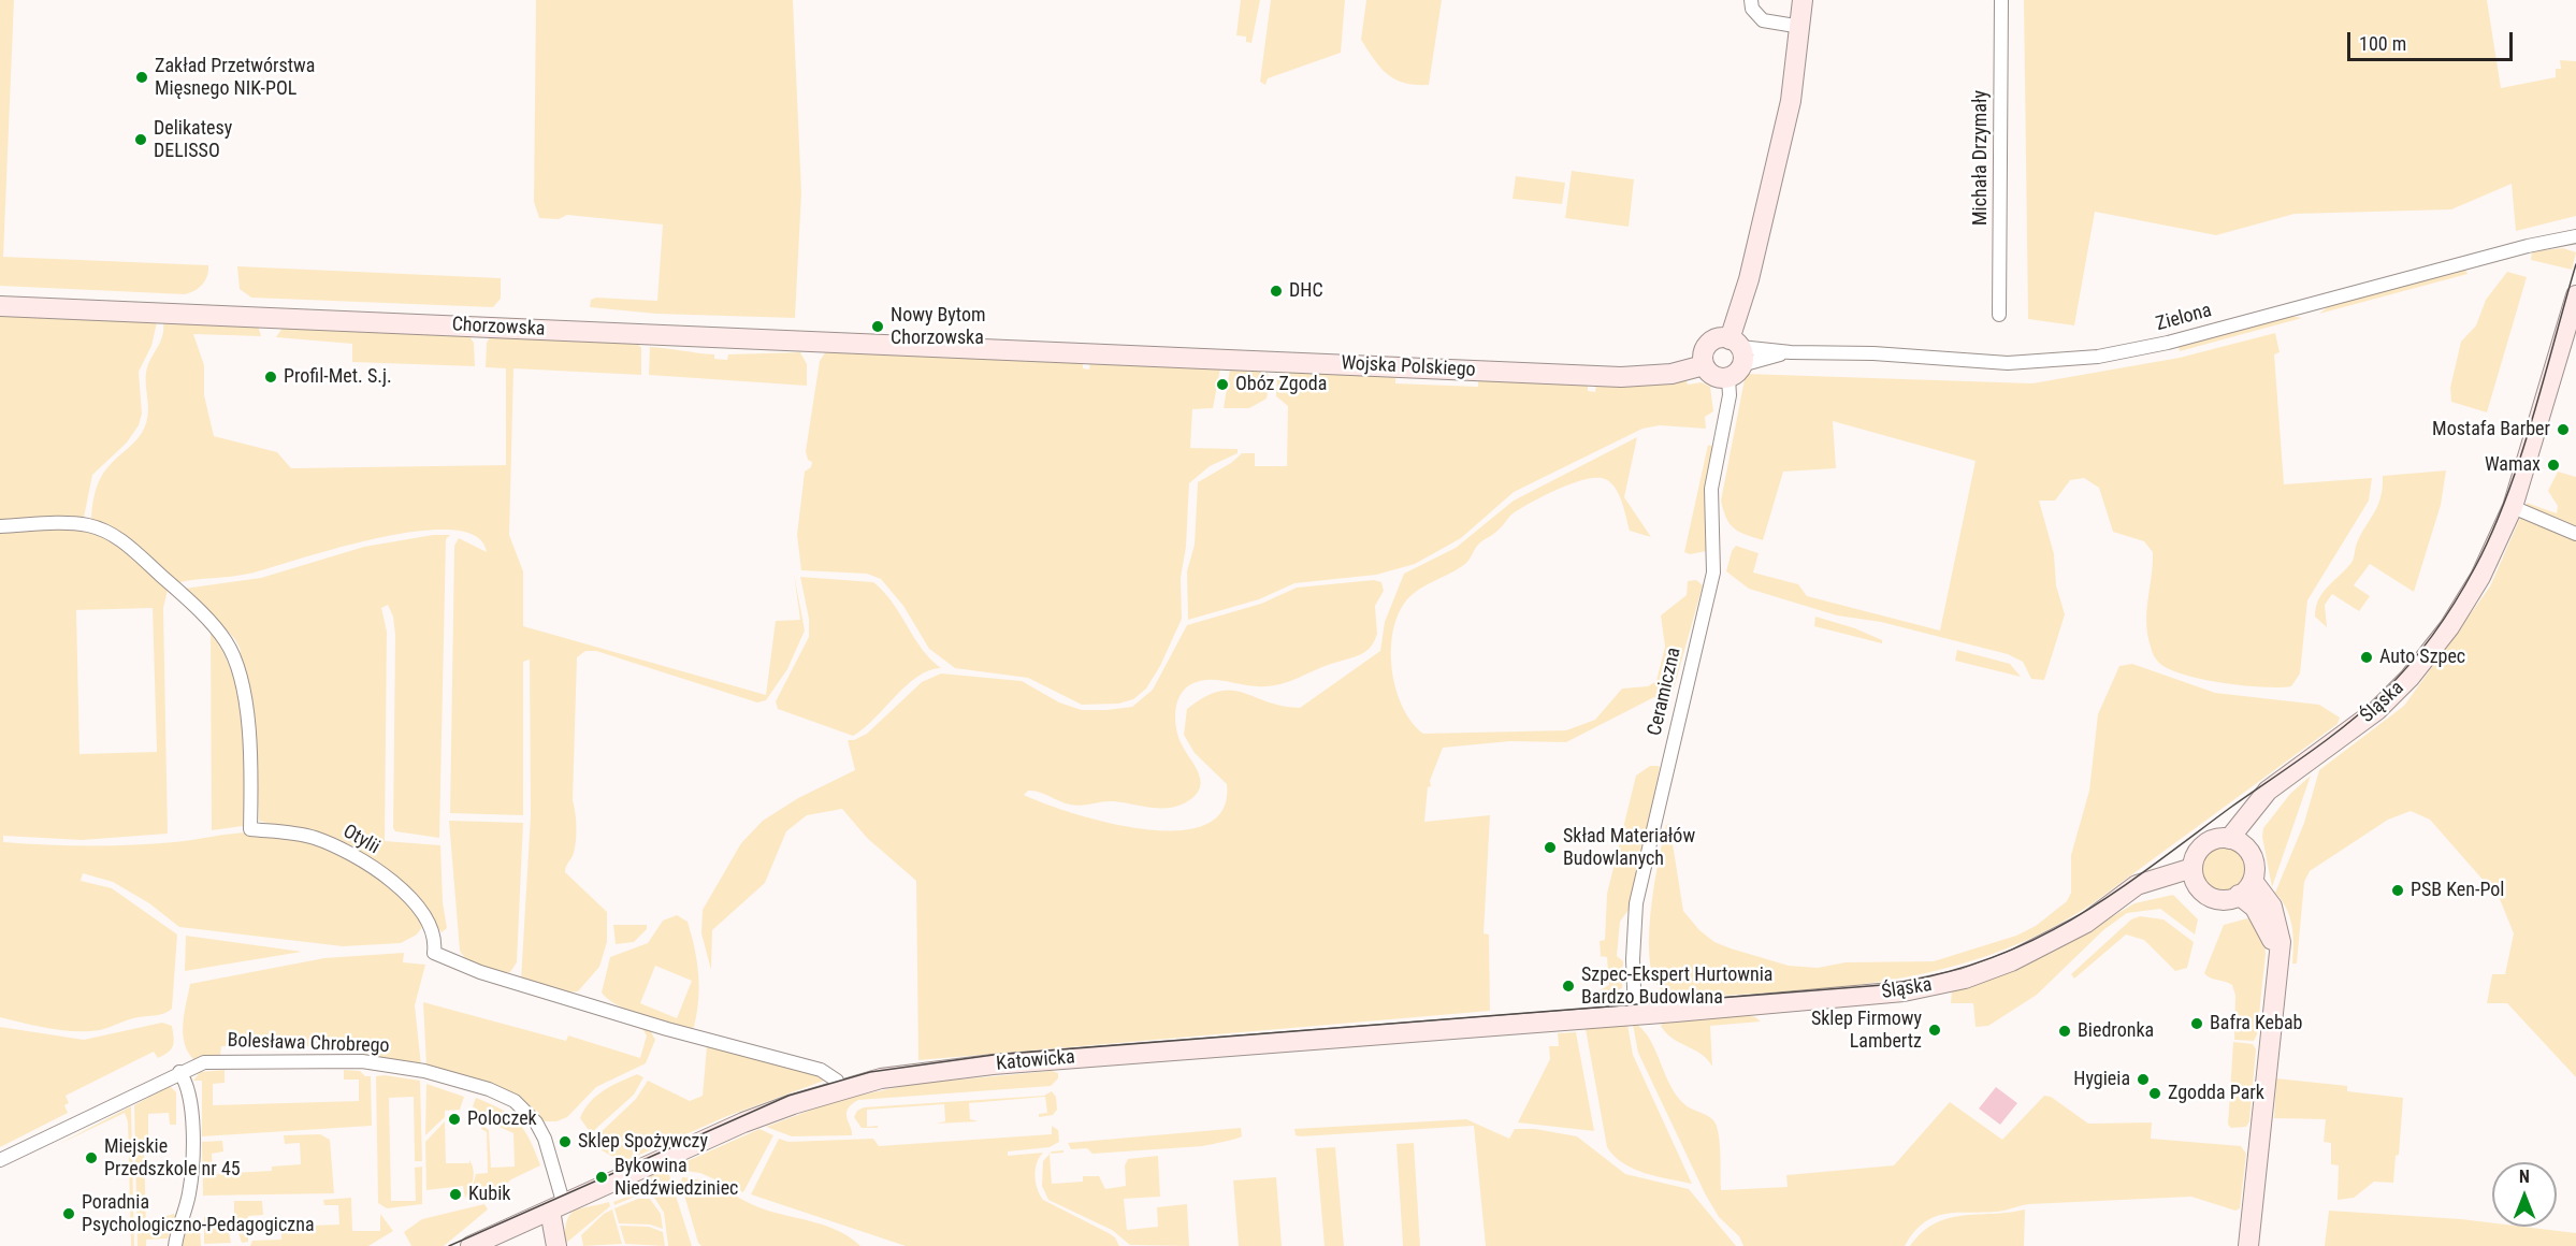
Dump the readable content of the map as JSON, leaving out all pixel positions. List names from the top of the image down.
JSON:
{
  "streets": {
    "street": [
      "Michała Drzymały",
      "Zielona",
      "Chorzowska",
      "Wojska Polskiego",
      "Ceramiczna",
      "Śląska",
      "Otylii",
      "Bolesława Chrobrego",
      "Katowicka"
    ]
  },
  "crossings": [
    ["Zielona", "Ceramiczna"],
    ["Chorzowska", "Wojska Polskiego"],
    ["Ceramiczna", "Śląska"],
    ["Ceramiczna", "Katowicka"],
    ["Śląska", "Katowicka"],
    ["Otylii", "Katowicka"],
    ["Bolesława Chrobrego", "Katowicka"]
  ],
  "places": [
    "Zakład Przetwórstwa Mięsnego NIK-POL",
    "Delikatesy DELISSO",
    "DHC",
    "Nowy Bytom Chorzowska",
    "Profil-Met. S.j.",
    "Obóz Zgoda",
    "Mostafa Barber",
    "Wamax",
    "Auto Szpec",
    "Skład Materiałów Budowlanych",
    "PSB Ken-Pol",
    "Szpec-Ekspert Hurtownia Bardzo Budowlana",
    "Bafra Kebab",
    "Sklep Firmowy Lambertz",
    "Biedronka",
    "Hygieia",
    "Zgodda Park",
    "Poloczek",
    "Sklep Spożywczy",
    "Miejskie Przedszkole nr 45",
    "Bykowina Niedźwiedziniec",
    "Kubik",
    "Poradnia Psychologiczno-Pedagogiczna"
  ],
  "scale_bar": "100 m",
  "north": "top"
}
